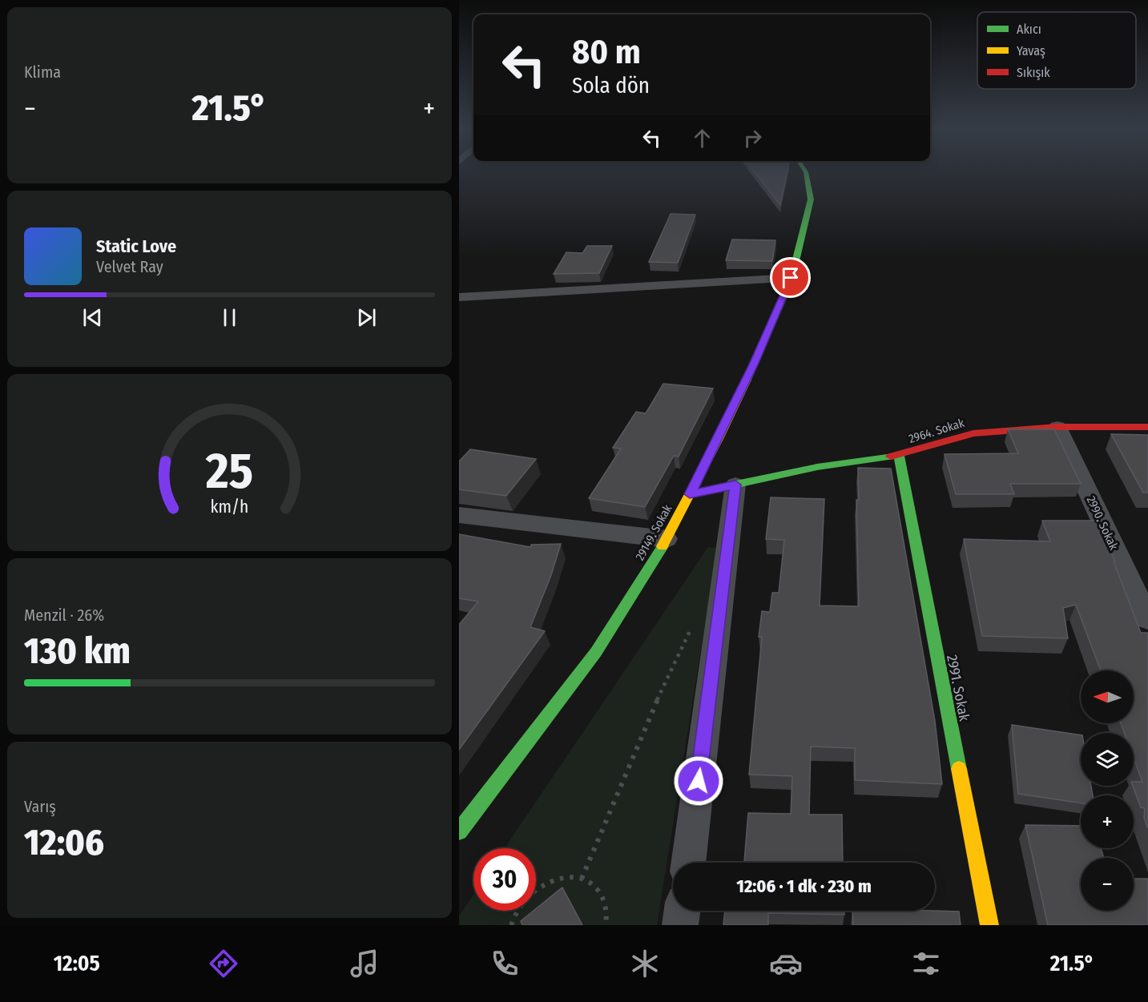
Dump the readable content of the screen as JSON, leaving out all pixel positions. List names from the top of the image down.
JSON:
{
  "streets": {
    "street": [
      "2964. Sokak",
      "2990. Sokak",
      "29149. Sokak",
      "2991. Sokak"
    ]
  },
  "crossings": [
    ["2964. Sokak", "2990. Sokak"],
    ["2964. Sokak", "29149. Sokak"],
    ["2964. Sokak", "2991. Sokak"]
  ],
  "legend": ["Akıcı", "Yavaş", "Sıkışık"],
  "north": "left",
  "page": {
    "tile": [
      "Klima",
      ["Menzil · 26%", "130 km"],
      ["Varış", "12:06"]
    ],
    "turn": ["80 m", "Sola dön"],
    "heat": ["−", "21.5°", "+"],
    "song": ["Static Love", "Velvet Ray"],
    "map_buttons": ["+", "−"],
    "limit": "30",
    "trip": "12:06 · 1 dk · 230 m",
    "tabs": ["12:05", "21.5°"],
    "gauge": ["25", "km/h"]
  }
}
